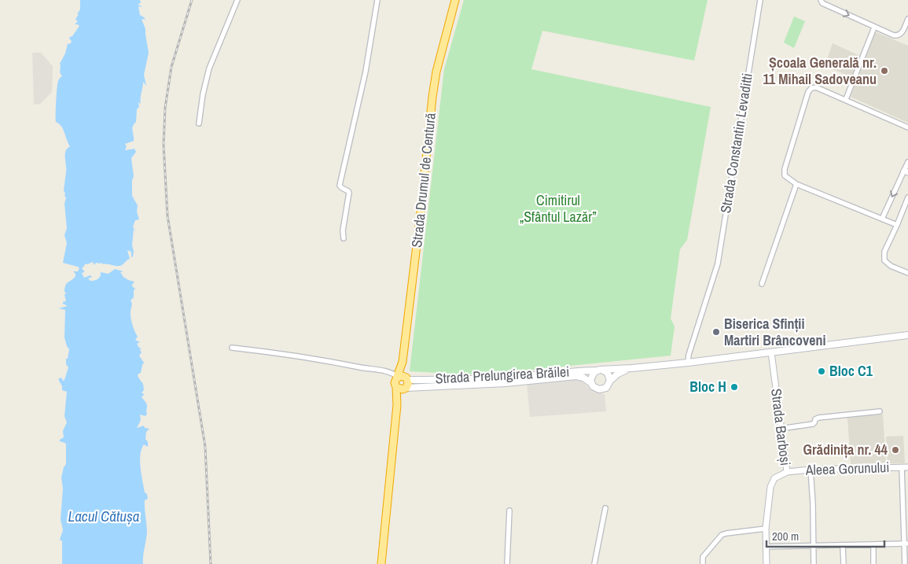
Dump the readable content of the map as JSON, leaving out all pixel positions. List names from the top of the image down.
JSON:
{
  "streets": {
    "highway": ["Strada Drumul de Centură"],
    "main road": ["Strada Prelungirea Brăilei"],
    "street": ["Strada Constantin Levaditti", "Strada Barboși", "Aleea Gorunului"]
  },
  "crossings": [
    ["Strada Constantin Levaditti", "Strada Prelungirea Brăilei"],
    ["Strada Prelungirea Brăilei", "Strada Barboși"],
    ["Strada Barboși", "Aleea Gorunului"]
  ],
  "water": ["Lacul Cătușa"],
  "parks": ["Cimitirul „Sfântul Lazăr”"],
  "places": [
    "Școala Generală nr. 11 Mihail Sadoveanu",
    "Biserica Sfinții Martiri Brâncoveni",
    "Bloc C1",
    "Bloc H",
    "Grădinița nr. 44"
  ],
  "scale_bar": "200 m"
}
